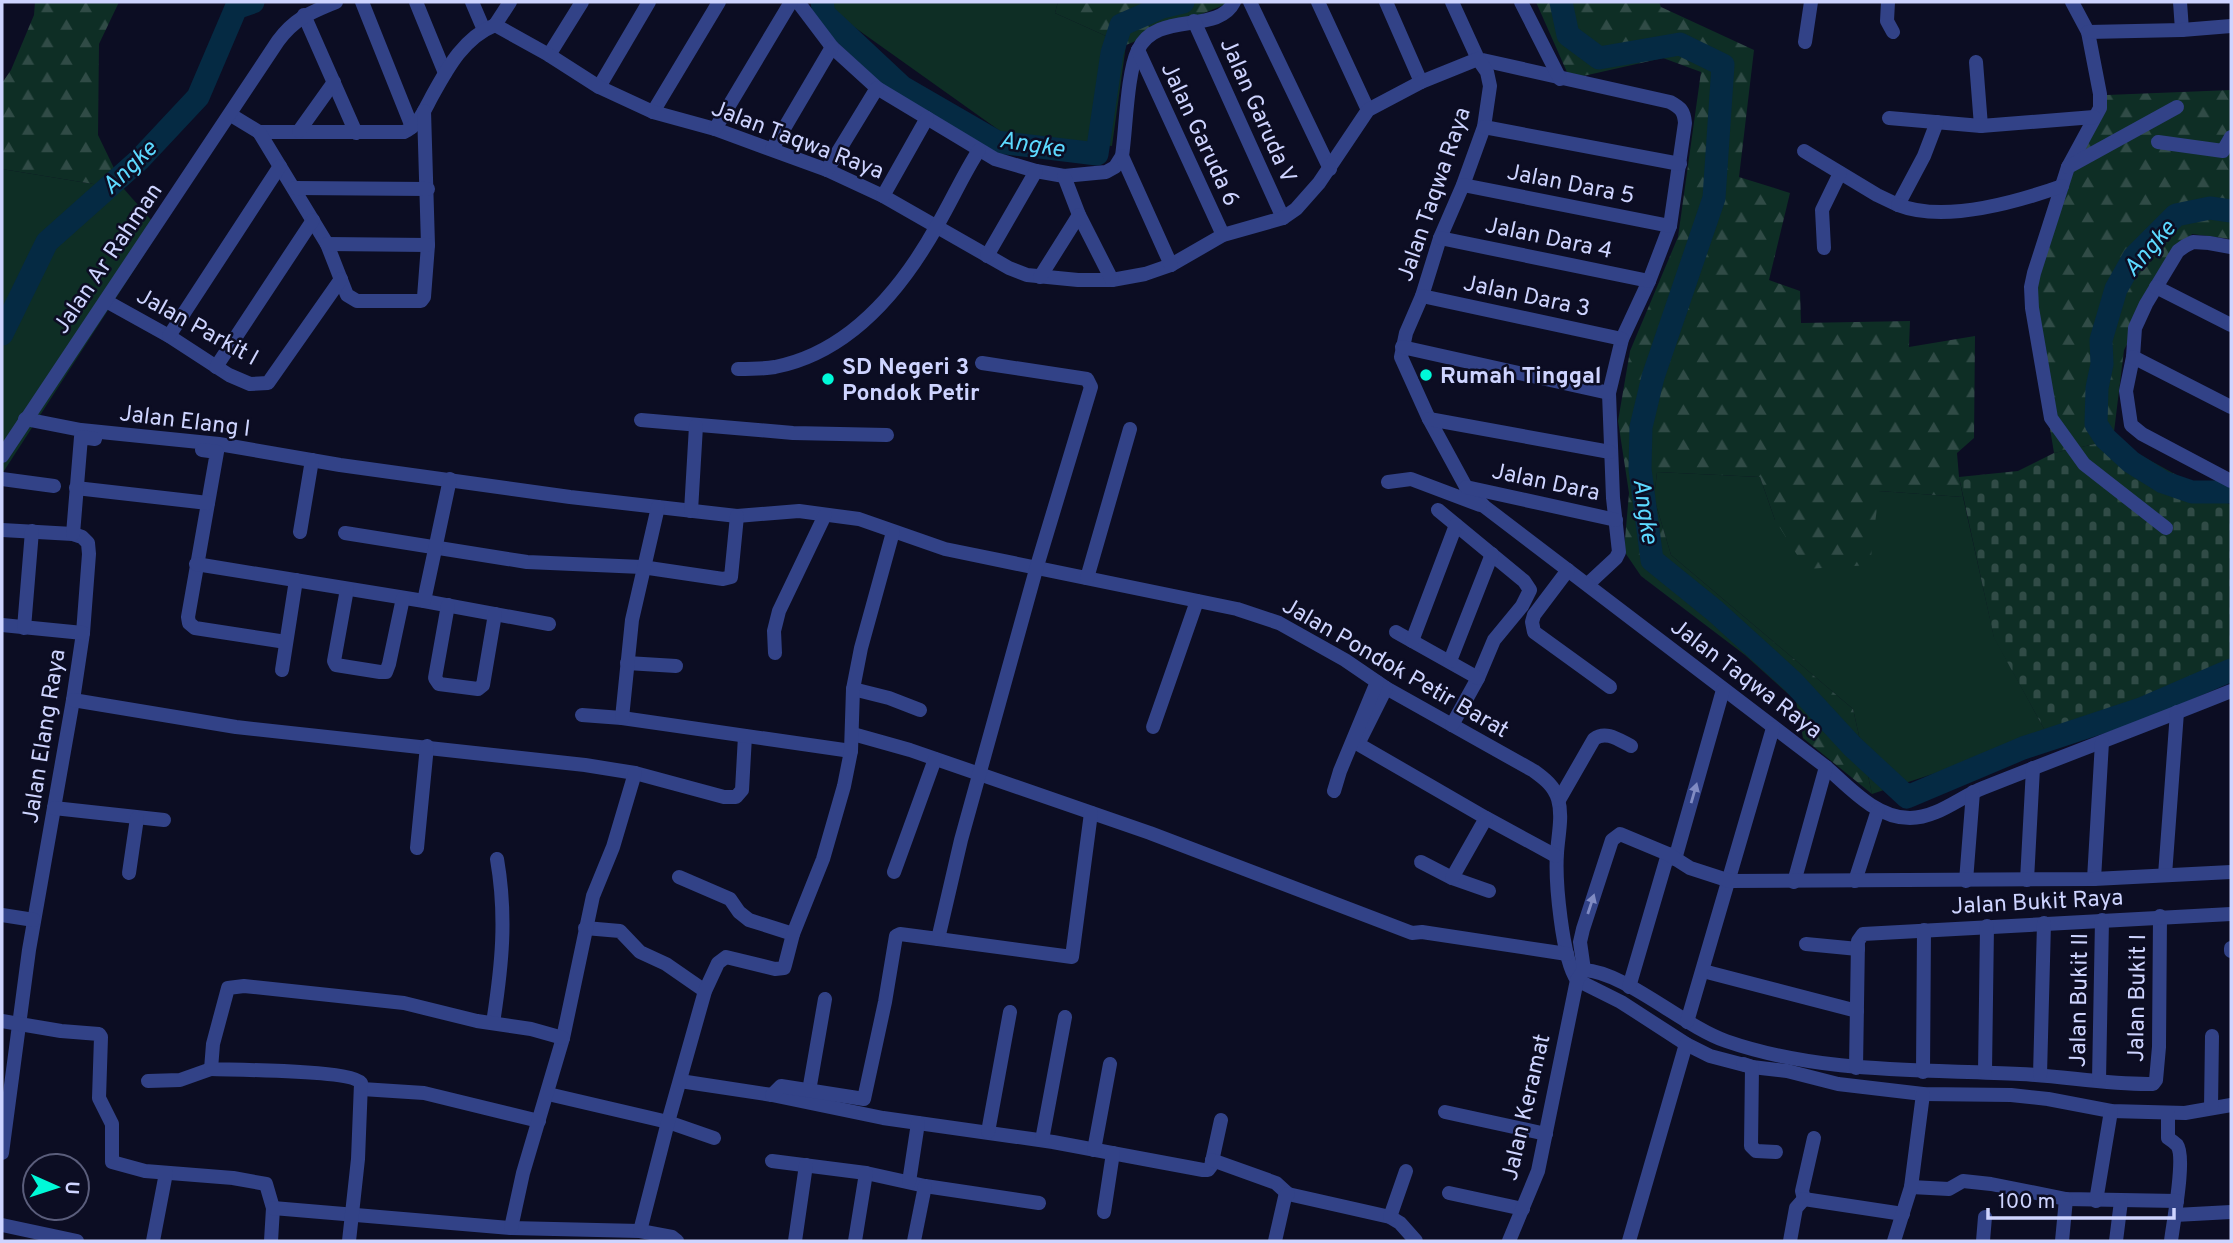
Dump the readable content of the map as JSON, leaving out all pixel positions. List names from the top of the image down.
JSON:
{
  "streets": {
    "street": [
      "Jalan Garuda V",
      "Jalan Garuda 6",
      "Jalan Taqwa Raya",
      "Jalan Dara 5",
      "Jalan Dara 4",
      "Jalan Ar Rahman",
      "Jalan Dara 3",
      "Jalan Parkit I",
      "Jalan Elang I",
      "Jalan Dara",
      "Jalan Pondok Petir Barat",
      "Jalan Elang Raya",
      "Jalan Bukit Raya",
      "Jalan Bukit I",
      "Jalan Bukit II",
      "Jalan Keramat"
    ]
  },
  "crossings": [
    ["Jalan Garuda V", "Jalan Taqwa Raya"],
    ["Jalan Garuda 6", "Jalan Taqwa Raya"],
    ["Jalan Taqwa Raya", "Jalan Dara 5"],
    ["Jalan Taqwa Raya", "Jalan Dara 4"],
    ["Jalan Taqwa Raya", "Jalan Dara 3"],
    ["Jalan Taqwa Raya", "Jalan Dara"],
    ["Jalan Ar Rahman", "Jalan Parkit I"],
    ["Jalan Ar Rahman", "Jalan Elang I"],
    ["Jalan Elang I", "Jalan Pondok Petir Barat"],
    ["Jalan Bukit Raya", "Jalan Bukit I"],
    ["Jalan Bukit Raya", "Jalan Bukit II"],
    ["Jalan Bukit I", "Jalan Bukit II"]
  ],
  "water": ["Angke"],
  "places": ["Rumah Tinggal", "SD Negeri 3 Pondok Petir"],
  "scale_bar": "100 m",
  "north": "right"
}
